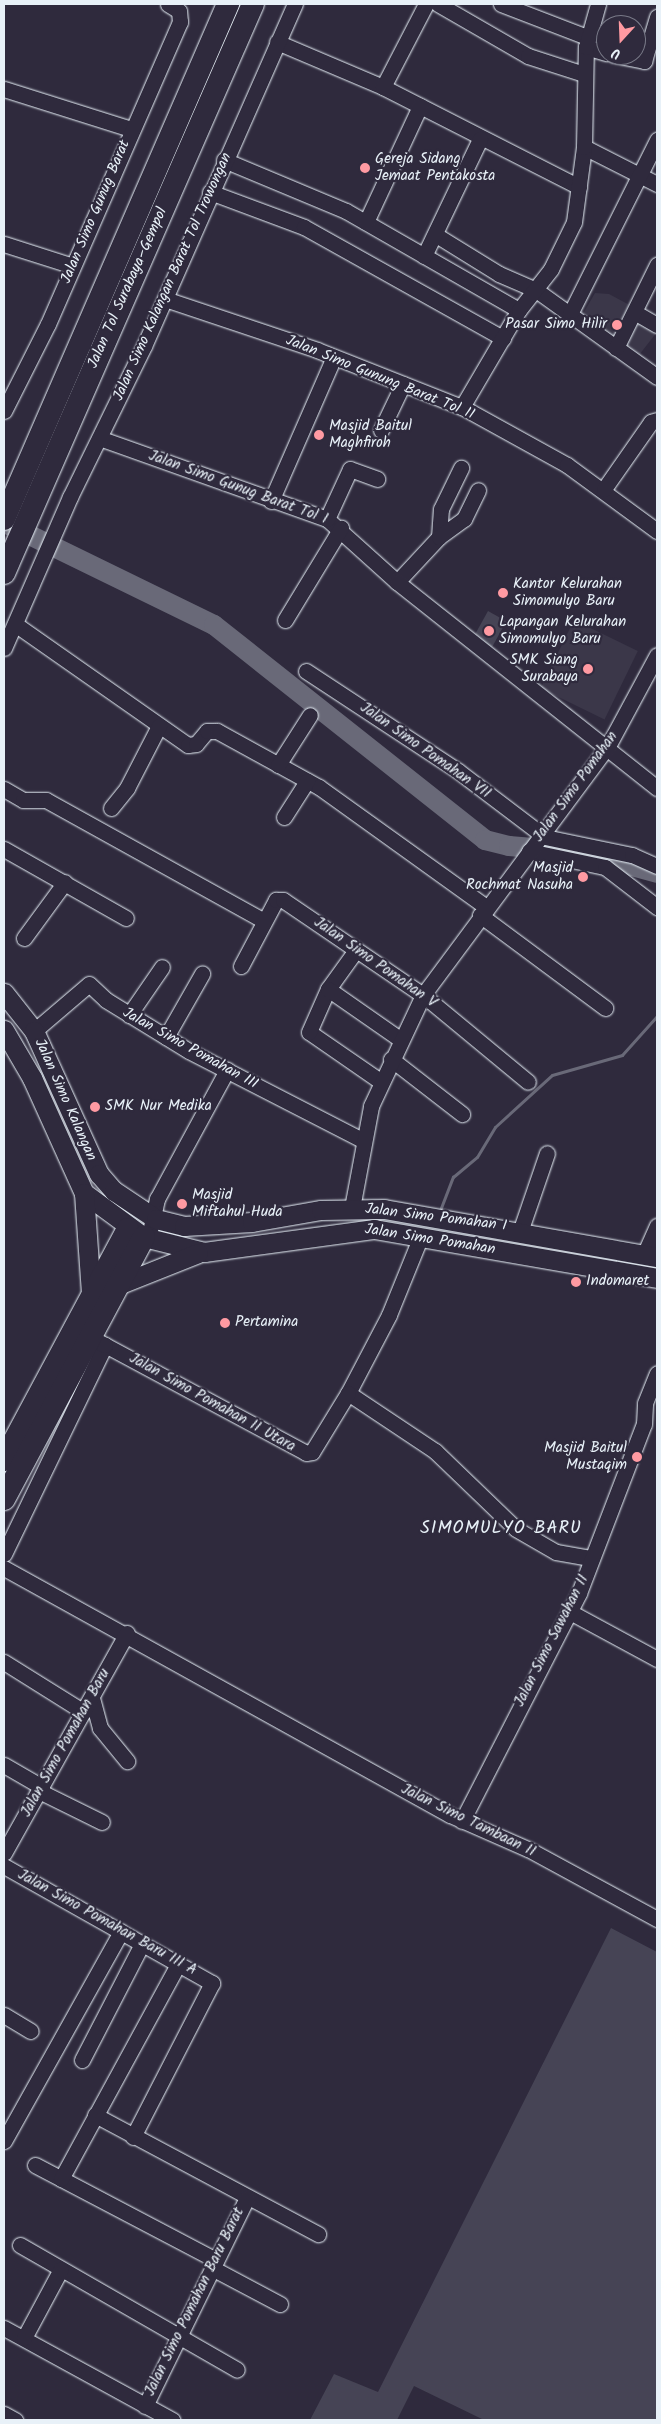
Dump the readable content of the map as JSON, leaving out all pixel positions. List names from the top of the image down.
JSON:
{
  "streets": {
    "highway": ["Jalan Tol Surabaya–Gempol"],
    "main road": ["Jalan Simo Pomahan", "Jalan Simo Kalangan", "Jalan Simo Pomahan I"],
    "street": [
      "Jalan Simo Gunug Barat",
      "Jalan Simo Kalangan Barat Tol Trowongan",
      "Jalan Simo Gunung Barat Tol II",
      "Jalan Simo Gunug Barat Tol I",
      "Jalan Simo Pomahan VII",
      "Jalan Simo Pomahan V",
      "Jalan Simo Pomahan III",
      "Jalan Simo Pomahan II Utara",
      "Jalan Simo Sawahan II",
      "Jalan Simo Pomahan Baru",
      "Jalan Simo Tambaan II",
      "Jalan Simo Pomahan Baru III A",
      "Jalan Simo Pomahan Baru Barat"
    ]
  },
  "crossings": [
    ["Jalan Simo Kalangan Barat Tol Trowongan", "Jalan Simo Gunung Barat Tol II"],
    ["Jalan Simo Kalangan Barat Tol Trowongan", "Jalan Simo Gunug Barat Tol I"],
    ["Jalan Simo Gunug Barat Tol I", "Jalan Simo Pomahan"],
    ["Jalan Simo Pomahan VII", "Jalan Simo Pomahan"],
    ["Jalan Simo Pomahan", "Jalan Simo Pomahan V"],
    ["Jalan Simo Pomahan", "Jalan Simo Pomahan III"],
    ["Jalan Simo Pomahan", "Jalan Simo Kalangan"],
    ["Jalan Simo Pomahan", "Jalan Simo Pomahan I"],
    ["Jalan Simo Pomahan", "Jalan Simo Pomahan II Utara"],
    ["Jalan Simo Pomahan III", "Jalan Simo Kalangan"],
    ["Jalan Simo Kalangan", "Jalan Simo Pomahan I"],
    ["Jalan Simo Sawahan II", "Jalan Simo Tambaan II"],
    ["Jalan Simo Pomahan Baru", "Jalan Simo Tambaan II"]
  ],
  "districts": ["SIMOMULYO BARU"],
  "places": [
    "Gereja Sidang Jemaat Pentakosta",
    "Pasar Simo Hilir",
    "Masjid Baitul Maghfiroh",
    "Kantor Kelurahan Simomulyo Baru",
    "Lapangan Kelurahan Simomulyo Baru",
    "SMK Siang Surabaya",
    "Masjid Rochmat Nasuha",
    "SMK Nur Medika",
    "Masjid Miftahul Huda",
    "Indomaret",
    "Pertamina",
    "Masjid Baitul Mustaqim"
  ],
  "north": "bottom"
}
